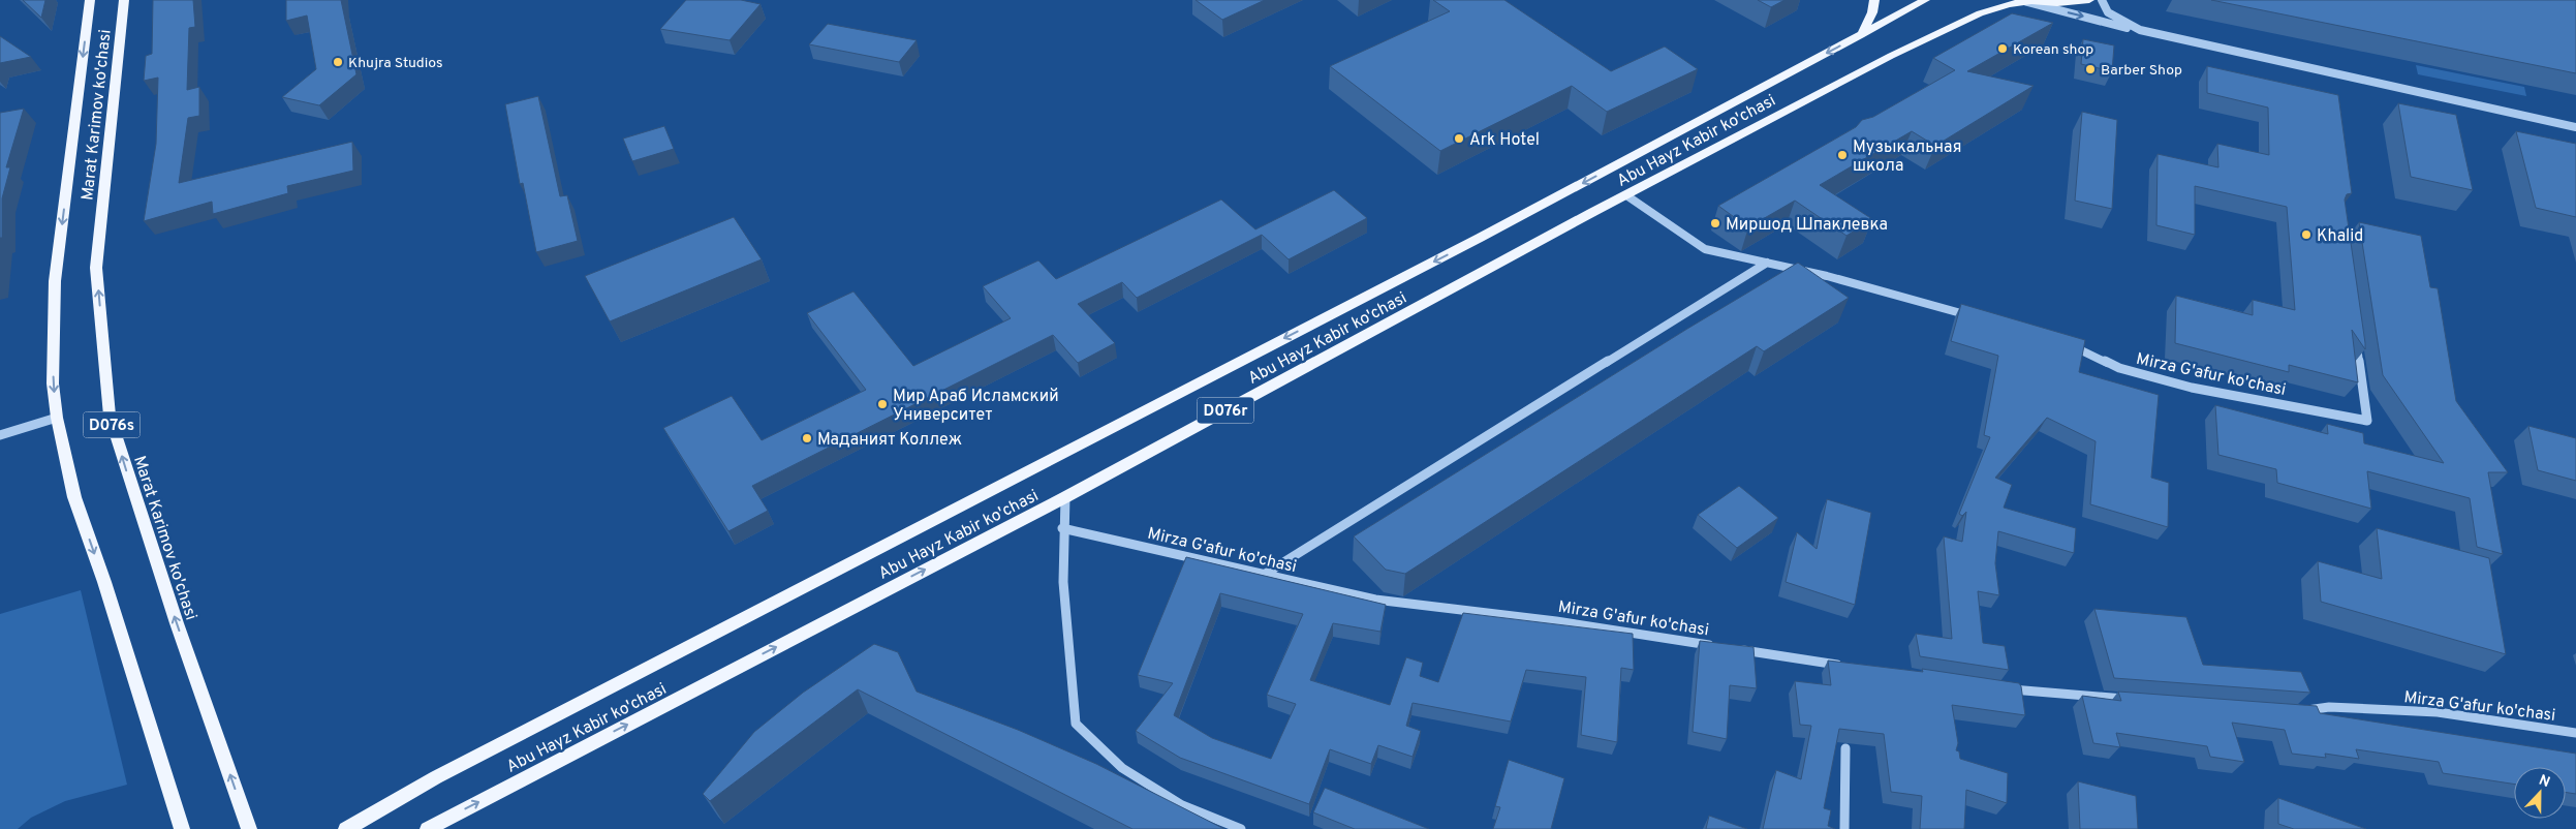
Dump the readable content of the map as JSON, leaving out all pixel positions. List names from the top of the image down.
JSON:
{
  "streets": {
    "main road": [
      "Marat Karimov ko'chasi",
      "Abu Hayz Kabir ko'chasi",
      "D076r",
      "D076s"
    ],
    "street": ["Mirza G'afur ko'chasi"]
  },
  "places": [
    "Korean shop",
    "Khujra Studios",
    "Barber Shop",
    "Ark Hotel",
    "Музыкальная школа",
    "Миршод Шпаклевка",
    "Khalid",
    "Мир Араб Исламский Университет",
    "Маданият Коллеж"
  ],
  "north": "top"
}
